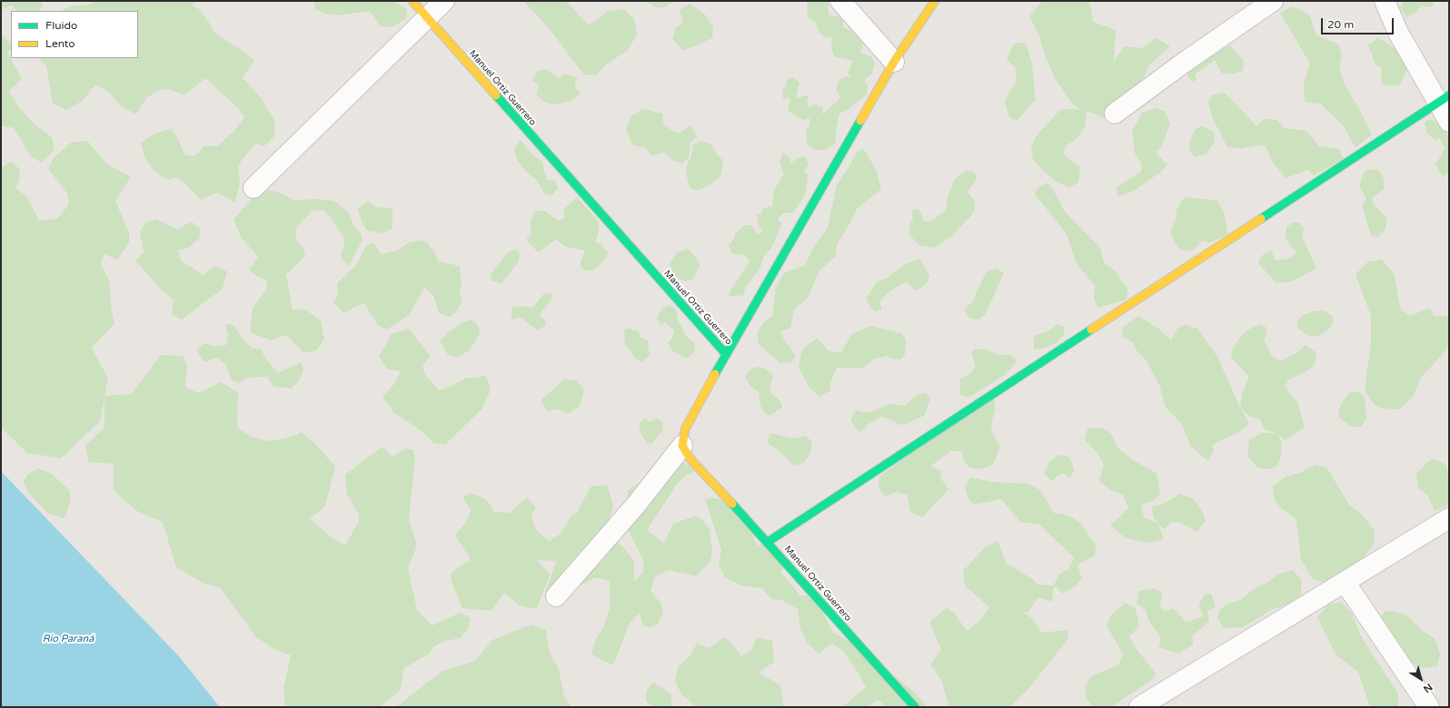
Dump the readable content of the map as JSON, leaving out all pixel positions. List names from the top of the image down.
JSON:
{
  "streets": {
    "street": ["Manuel Ortiz Guerrero"]
  },
  "water": ["Rio Paraná"],
  "legend": ["Fluido", "Lento"],
  "scale_bar": "20 m",
  "north": "bottom right"
}
